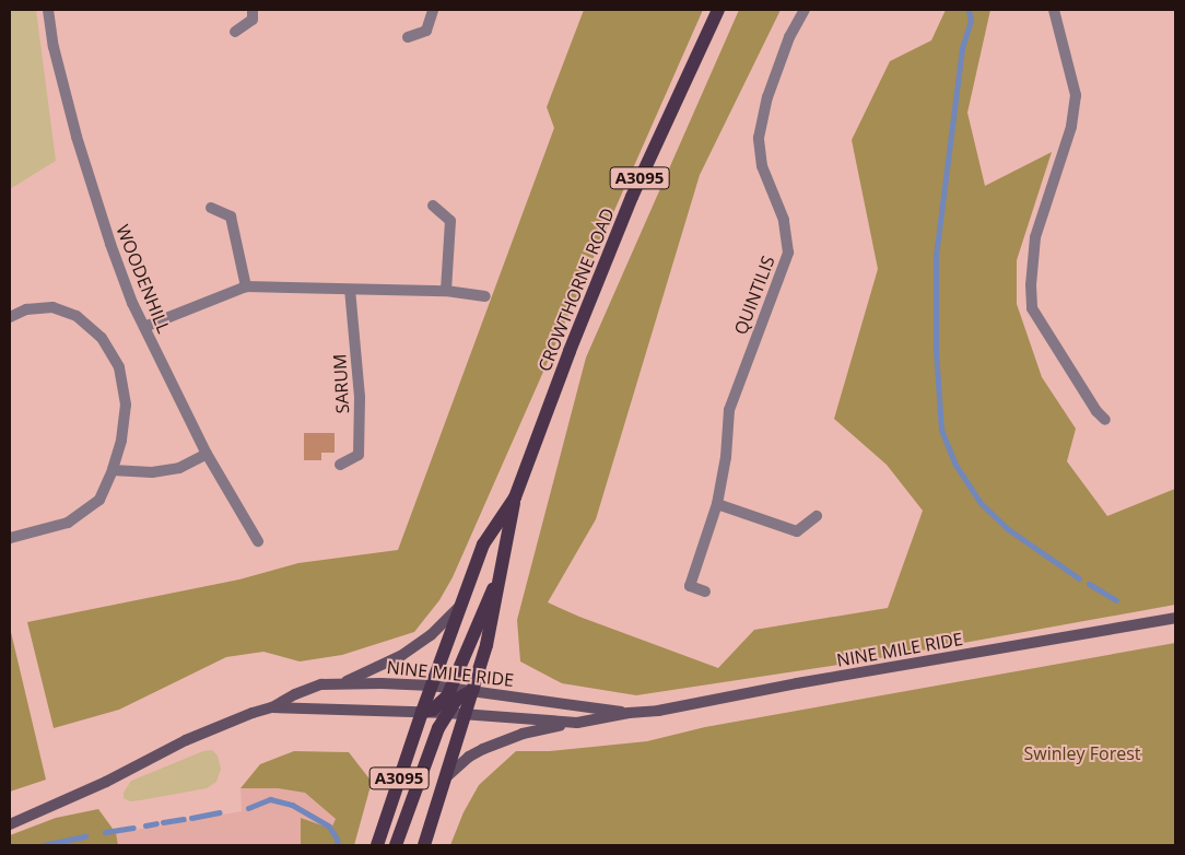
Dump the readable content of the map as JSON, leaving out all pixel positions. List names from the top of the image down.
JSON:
{
  "streets": {
    "main road": ["A3095", "CROWTHORNE ROAD", "NINE MILE RIDE"],
    "street": ["WOODENHILL", "QUINTILIS", "SARUM"]
  },
  "crossings": [
    ["A3095", "CROWTHORNE ROAD"],
    ["A3095", "NINE MILE RIDE"],
    ["CROWTHORNE ROAD", "NINE MILE RIDE"]
  ],
  "parks": ["Swinley Forest"]
}
